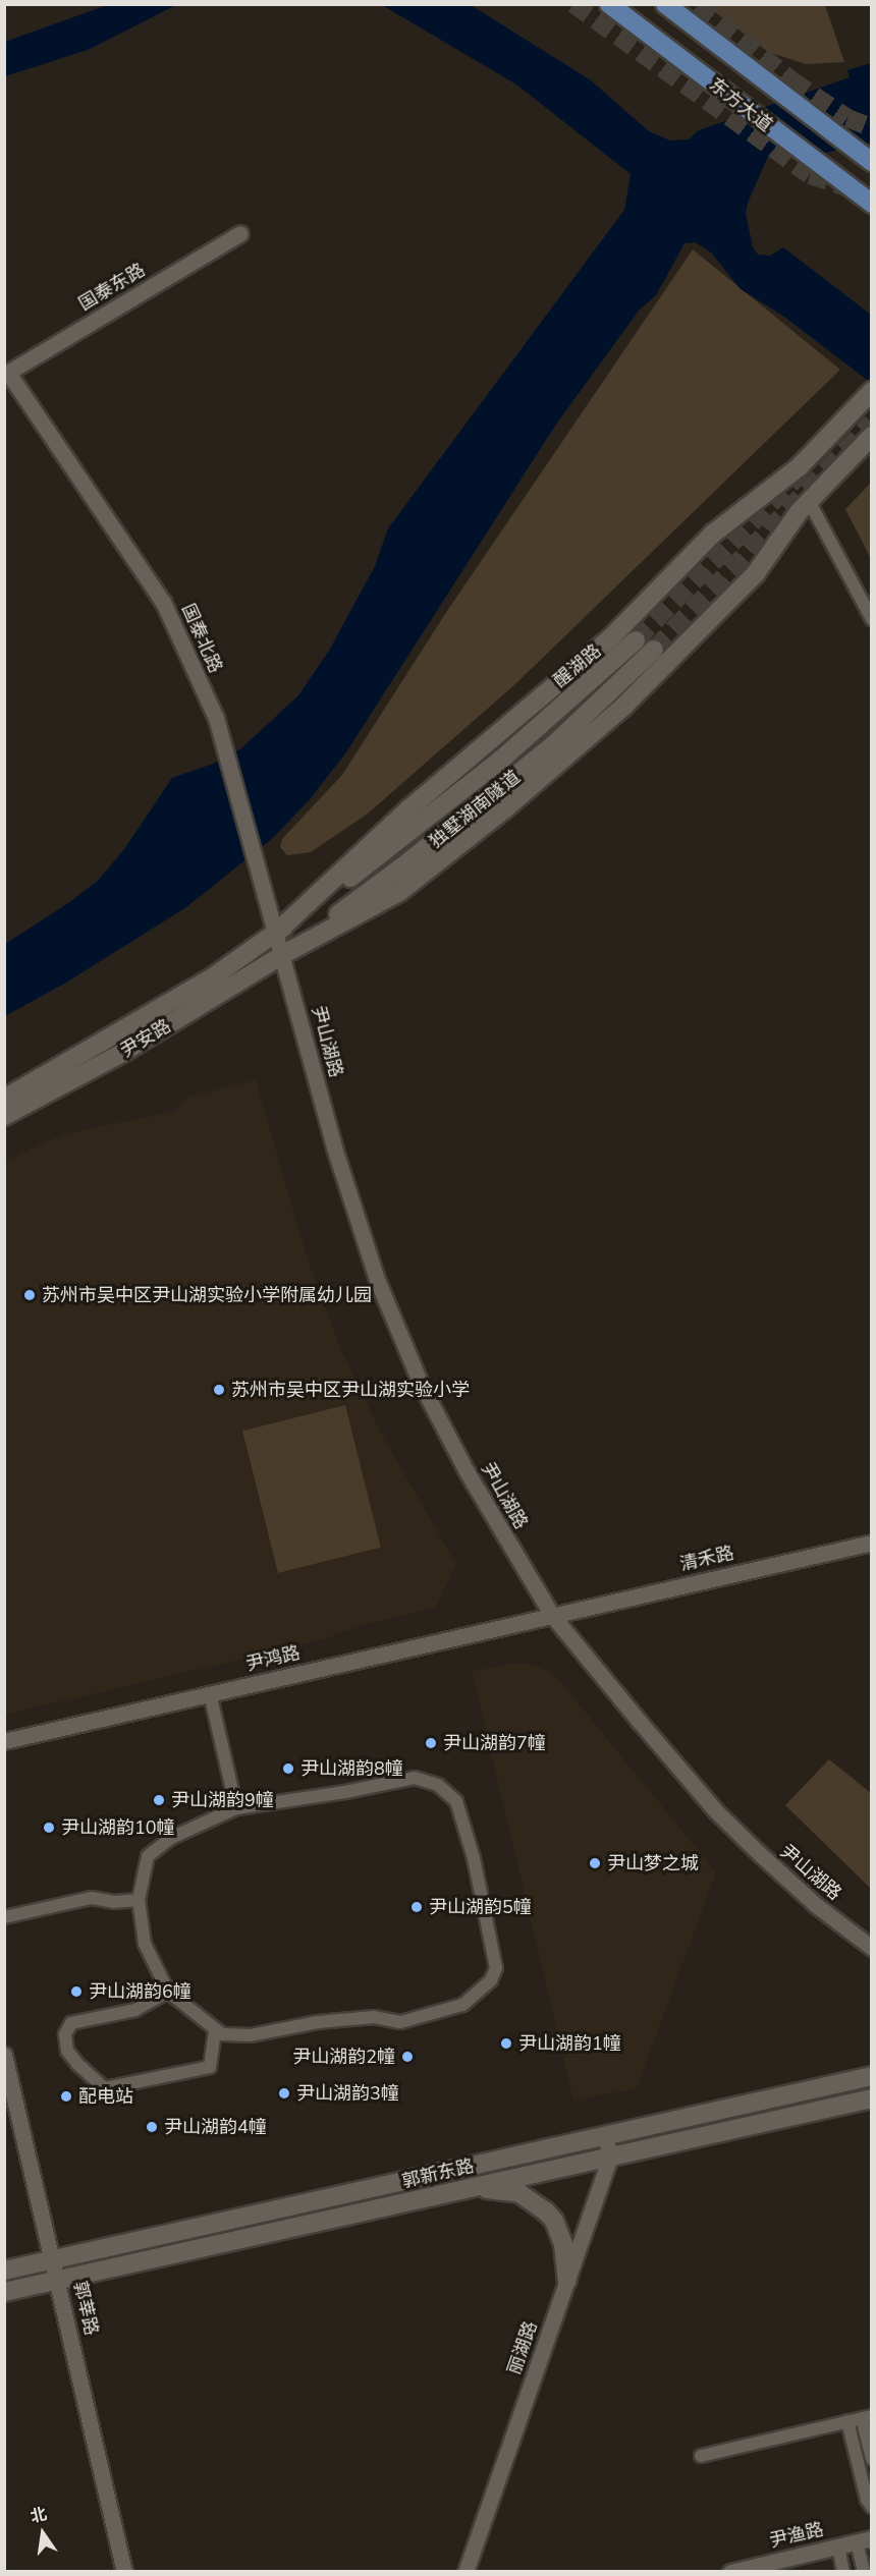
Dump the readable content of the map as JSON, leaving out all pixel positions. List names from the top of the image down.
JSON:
{
  "streets": {
    "main road": [
      "东方大道",
      "醒湖路",
      "独墅湖南隧道",
      "尹安路",
      "郭新东路"
    ],
    "street": [
      "国泰东路",
      "国泰北路",
      "尹山湖路",
      "清禾路",
      "尹鸿路",
      "郭莘路",
      "丽湖路",
      "尹渔路"
    ]
  },
  "crossings": [
    ["国泰东路", "国泰北路"],
    ["国泰北路", "醒湖路"],
    ["国泰北路", "独墅湖南隧道"],
    ["国泰北路", "尹安路"],
    ["国泰北路", "尹山湖路"],
    ["醒湖路", "独墅湖南隧道"],
    ["醒湖路", "尹安路"],
    ["独墅湖南隧道", "尹安路"],
    ["独墅湖南隧道", "尹山湖路"],
    ["尹安路", "尹山湖路"],
    ["尹山湖路", "清禾路"],
    ["尹山湖路", "尹鸿路"],
    ["清禾路", "尹鸿路"],
    ["郭新东路", "郭莘路"],
    ["郭新东路", "丽湖路"]
  ],
  "places": [
    "苏州市吴中区尹山湖实验小学附属幼儿园",
    "苏州市吴中区尹山湖实验小学",
    "尹山湖韵7幢",
    "尹山湖韵8幢",
    "尹山湖韵9幢",
    "尹山湖韵10幢",
    "尹山梦之城",
    "尹山湖韵5幢",
    "尹山湖韵6幢",
    "尹山湖韵1幢",
    "尹山湖韵2幢",
    "尹山湖韵3幢",
    "配电站",
    "尹山湖韵4幢"
  ],
  "north": "top"
}
